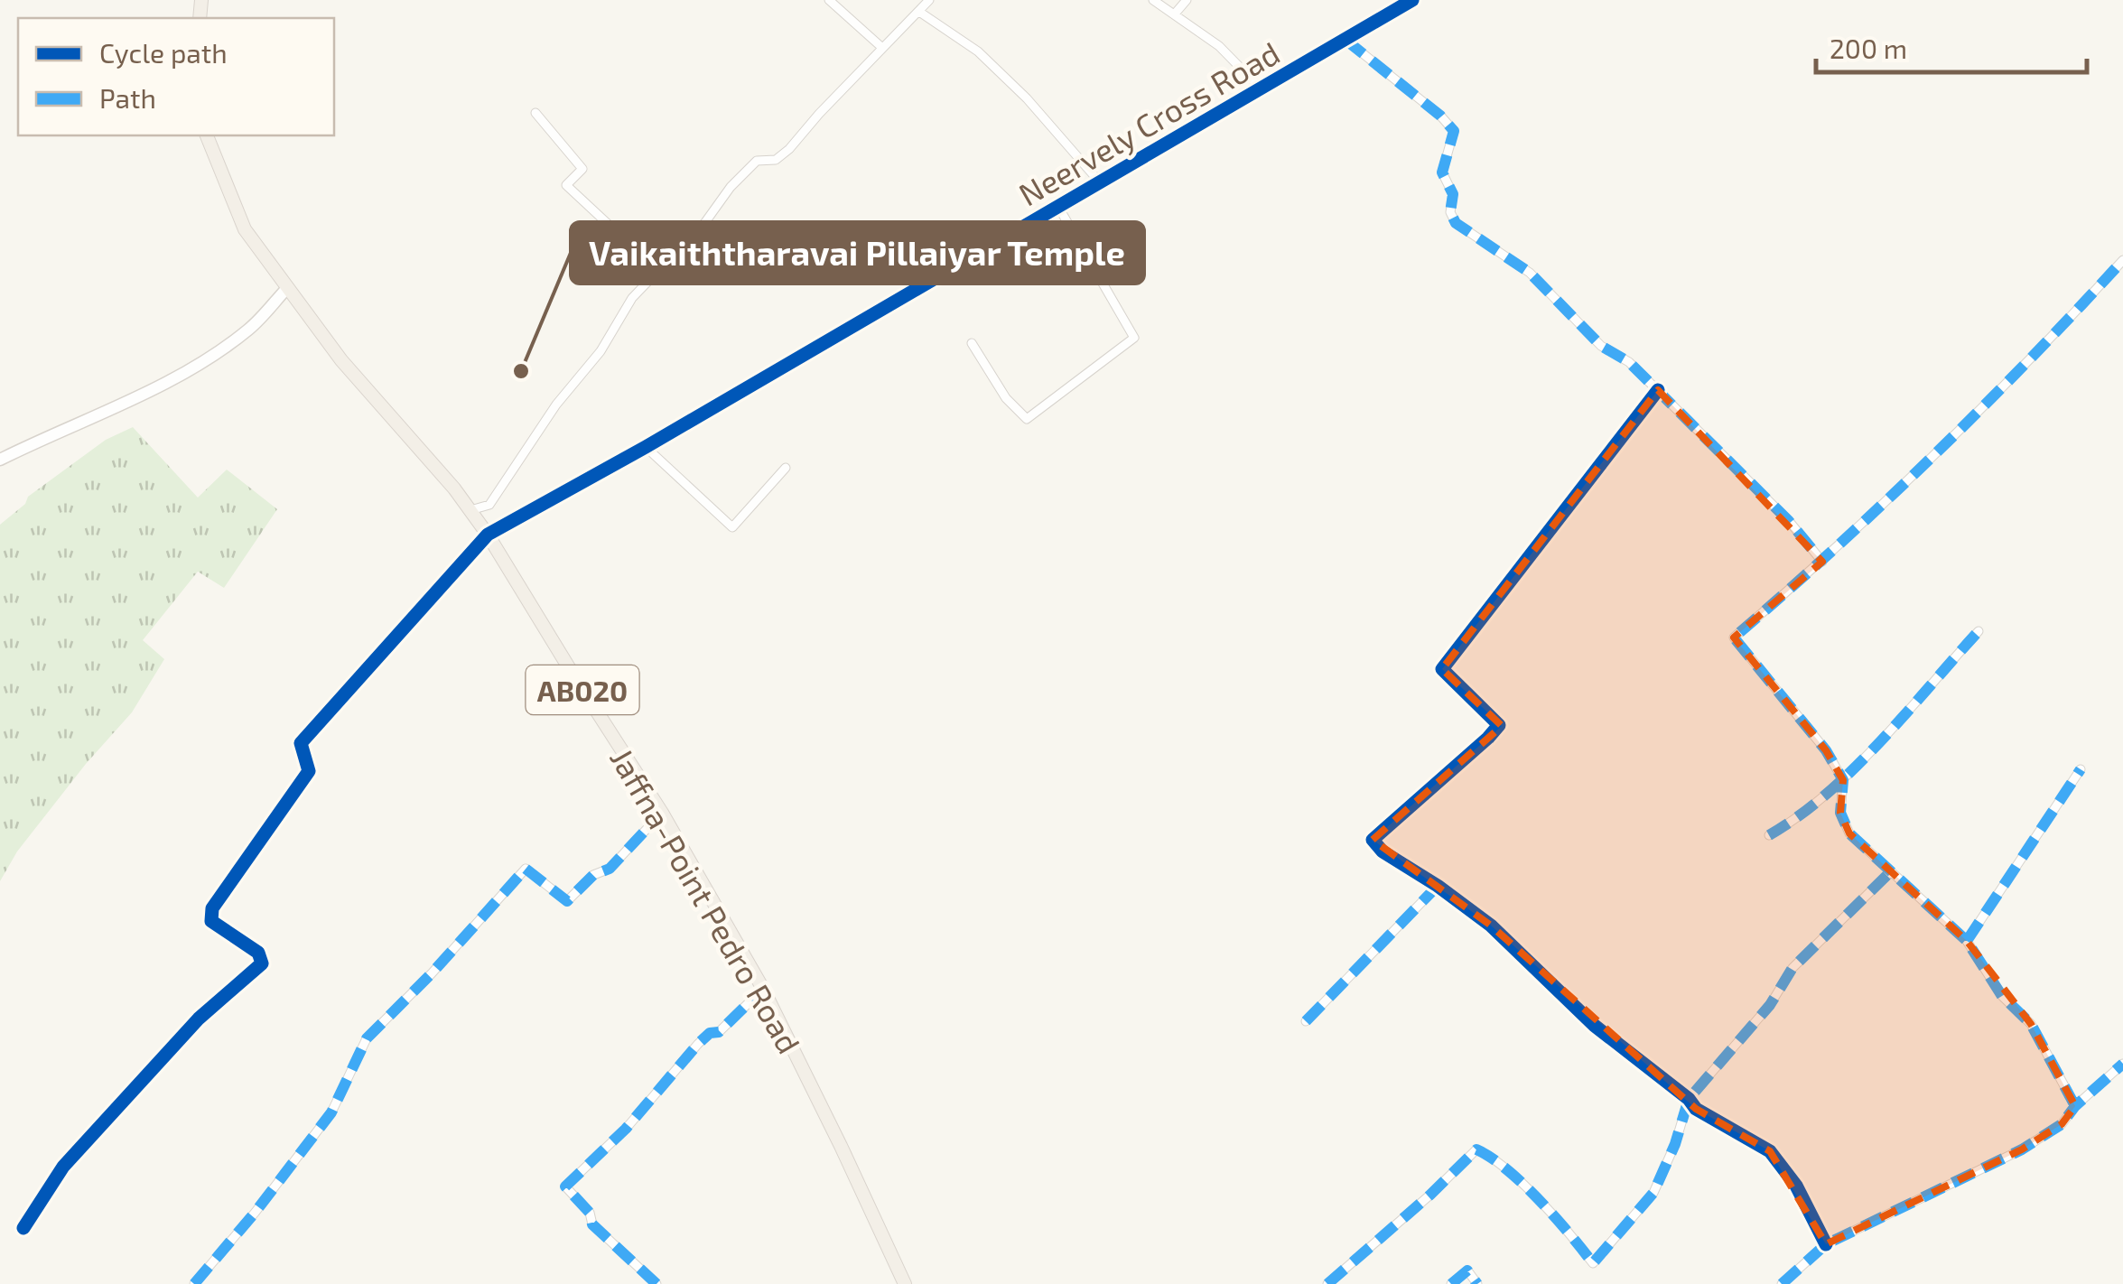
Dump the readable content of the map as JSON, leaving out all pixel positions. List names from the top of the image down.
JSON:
{
  "streets": {
    "main road": ["AB020", "Jaffna-Point Pedro Road"],
    "street": ["Neervely Cross Road"]
  },
  "crossings": [
    ["Neervely Cross Road", "Jaffna-Point Pedro Road"]
  ],
  "places": ["Vaikaiththaravai Pillaiyar Temple"],
  "legend": ["Cycle path", "Path"],
  "scale_bar": "200 m"
}
